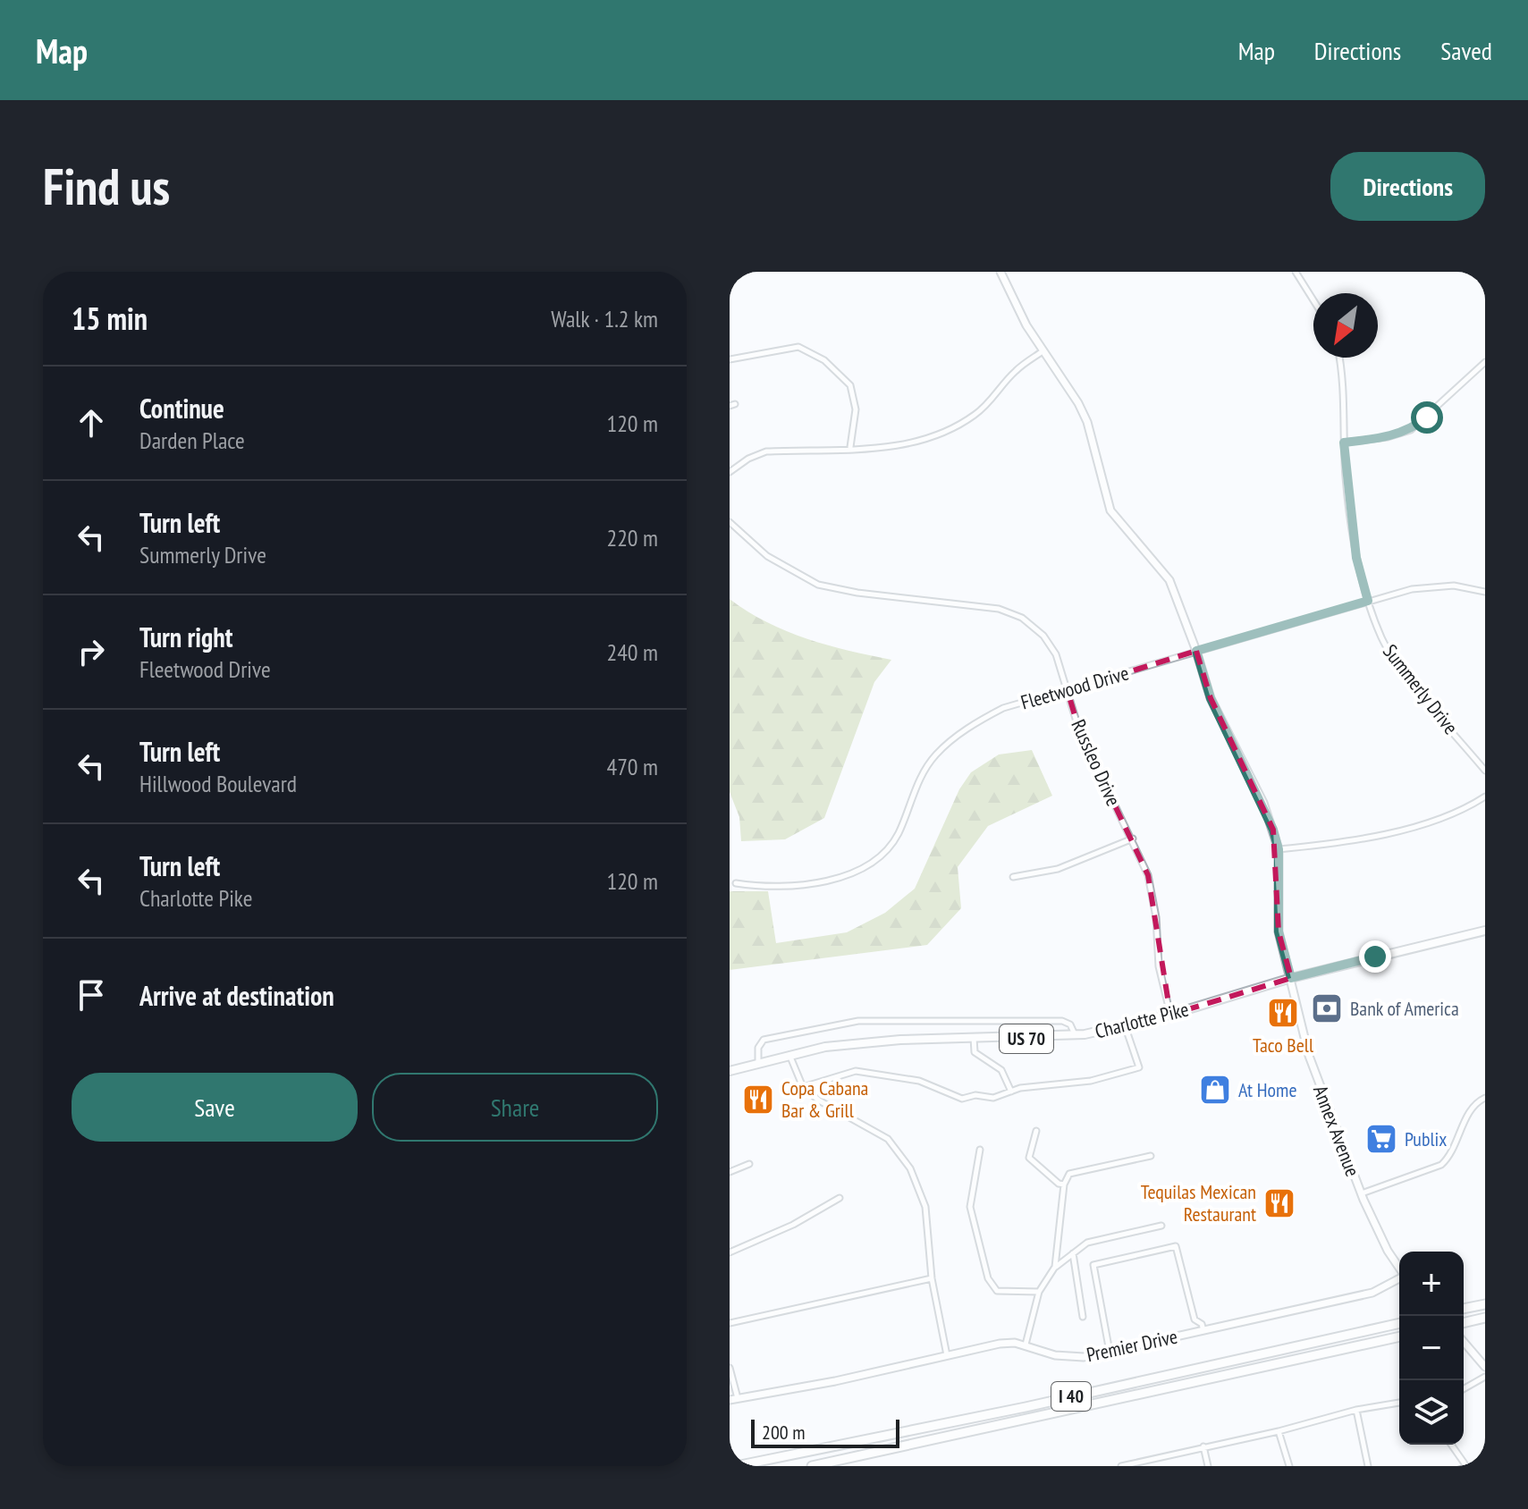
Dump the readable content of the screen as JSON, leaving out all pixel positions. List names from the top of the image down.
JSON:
{
  "streets": {
    "highway": ["I 40"],
    "main road": ["Charlotte Pike", "US 70"],
    "street": [
      "Fleetwood Drive",
      "Summerly Drive",
      "Russleo Drive",
      "Annex Avenue",
      "Premier Drive"
    ]
  },
  "crossings": [
    ["Fleetwood Drive", "Summerly Drive"],
    ["Fleetwood Drive", "Russleo Drive"],
    ["Fleetwood Drive", "Annex Avenue"],
    ["Russleo Drive", "Charlotte Pike"],
    ["Charlotte Pike", "US 70"],
    ["Charlotte Pike", "Annex Avenue"]
  ],
  "places": {
    "bank": ["Bank of America"],
    "restaurant": ["Taco Bell", "Copa Cabana Bar & Grill", "Tequilas Mexican Restaurant"],
    "shop": ["At Home"],
    "supermarket": ["Publix"]
  },
  "scale_bar": "200 m",
  "north": "bottom left",
  "page": {
    "header": "Map",
    "nav": ["Map", "Directions", "Saved"],
    "buttons": [
      "Directions",
      ["Save", "Share"]
    ],
    "title": "Find us",
    "heading": ["15 min", "Walk · 1.2 km"],
    "list": [
      ["Continue", "Darden Place", "120 m"],
      ["Turn left", "Summerly Drive", "220 m"],
      ["Turn right", "Fleetwood Drive", "240 m"],
      ["Turn left", "Hillwood Boulevard", "470 m"],
      ["Turn left", "Charlotte Pike", "120 m"],
      "Arrive at destination"
    ],
    "map_buttons": ["+", "−"],
    "scale": "200 m"
  }
}
